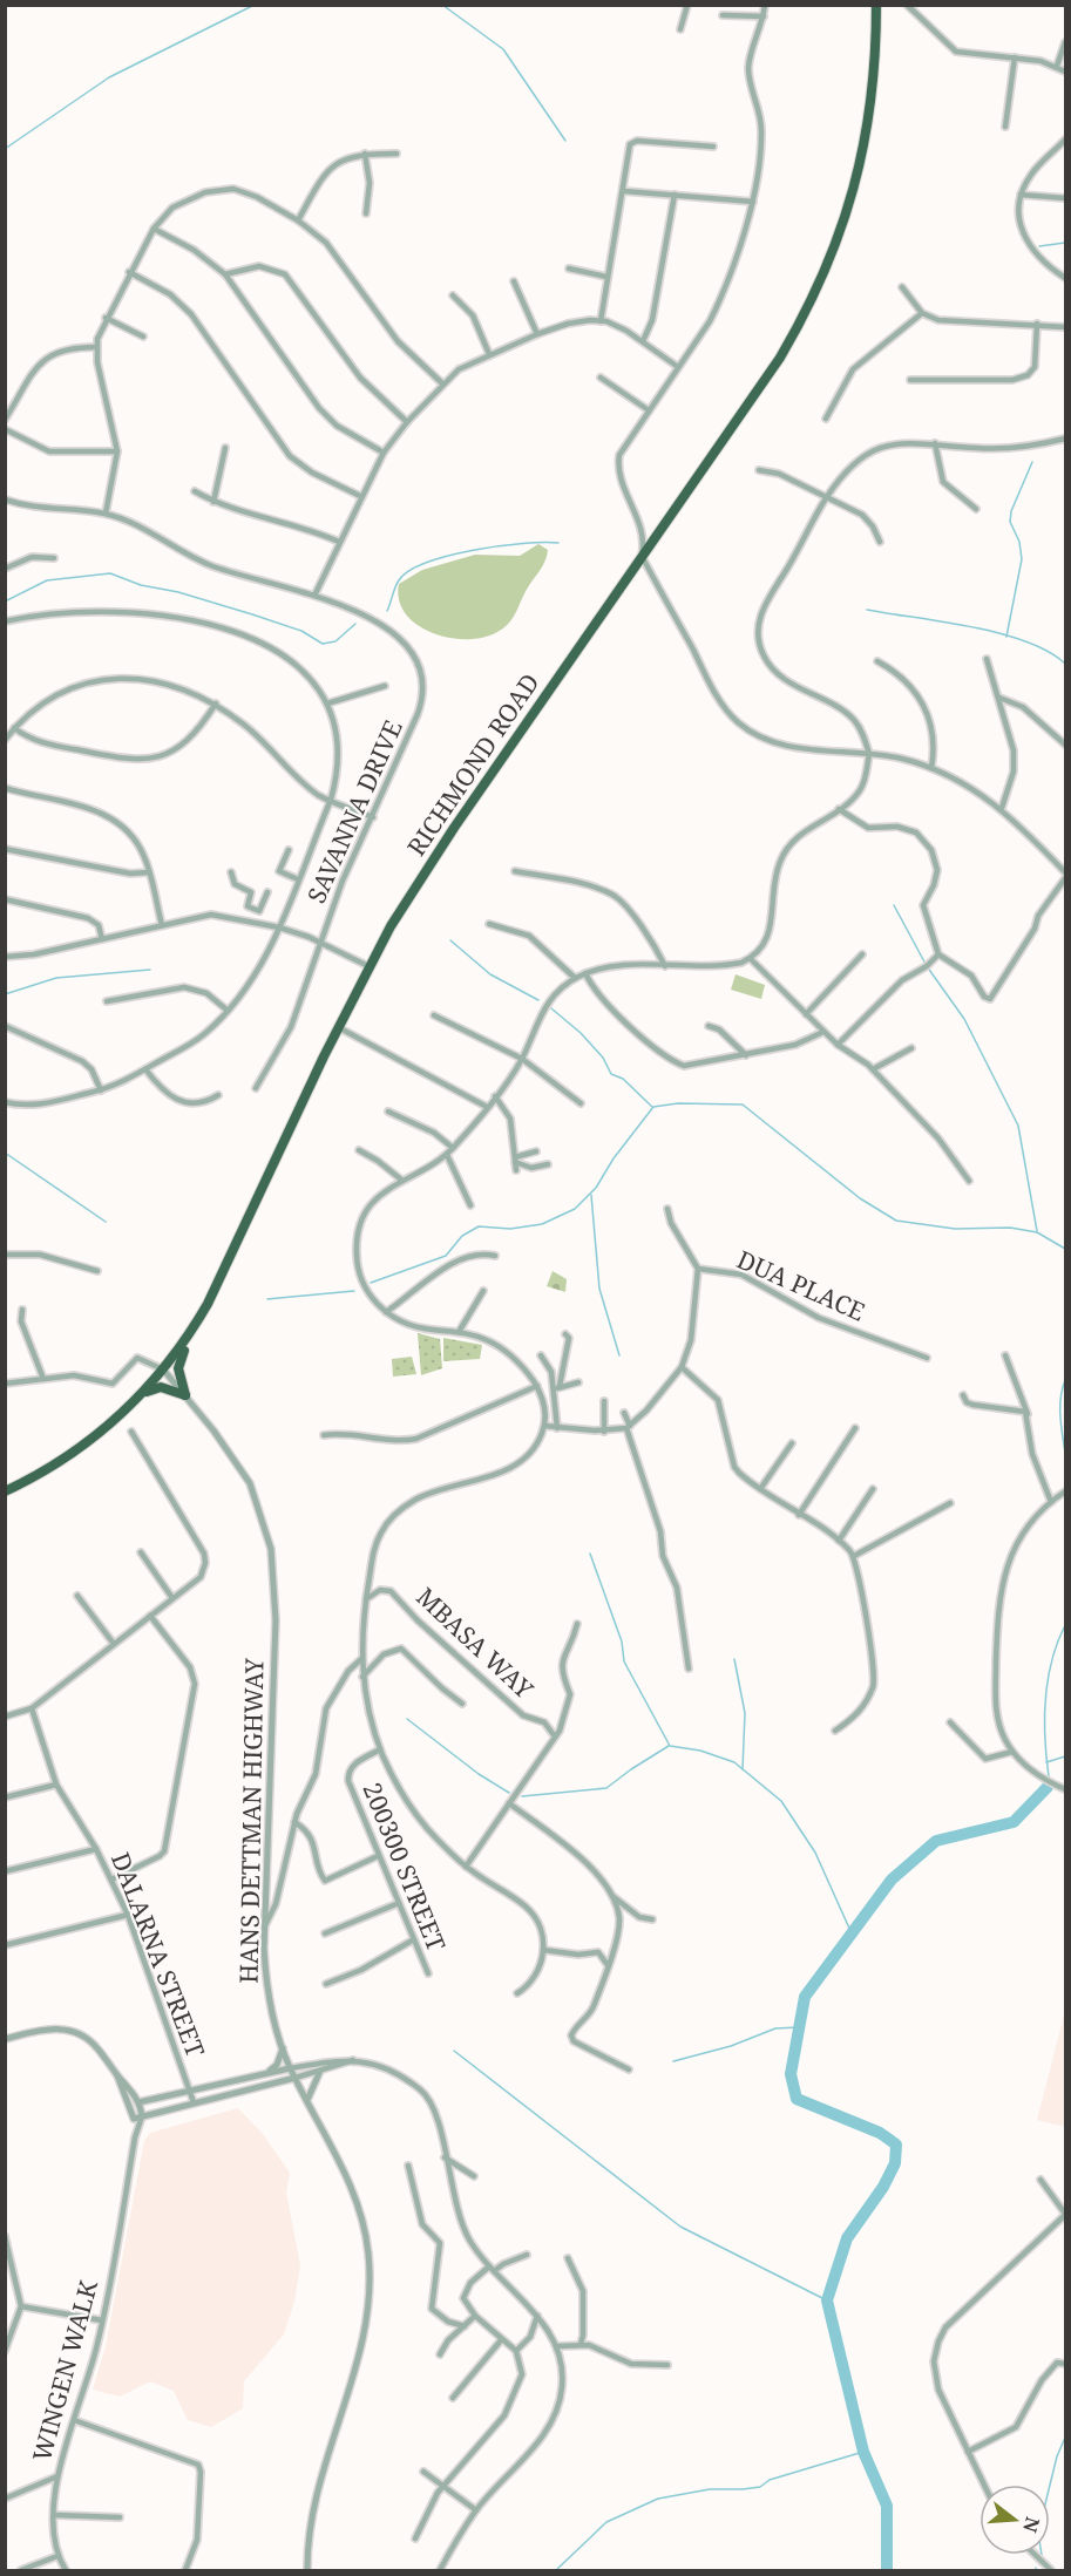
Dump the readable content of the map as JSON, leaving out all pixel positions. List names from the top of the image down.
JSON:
{
  "streets": {
    "highway": ["RICHMOND ROAD"],
    "street": [
      "SAVANNA DRIVE",
      "DUA PLACE",
      "MBASA WAY",
      "HANS DETTMAN HIGHWAY",
      "200300 STREET",
      "DALARNA STREET",
      "WINGEN WALK"
    ]
  },
  "crossings": [
    ["RICHMOND ROAD", "HANS DETTMAN HIGHWAY"]
  ],
  "north": "right"
}
